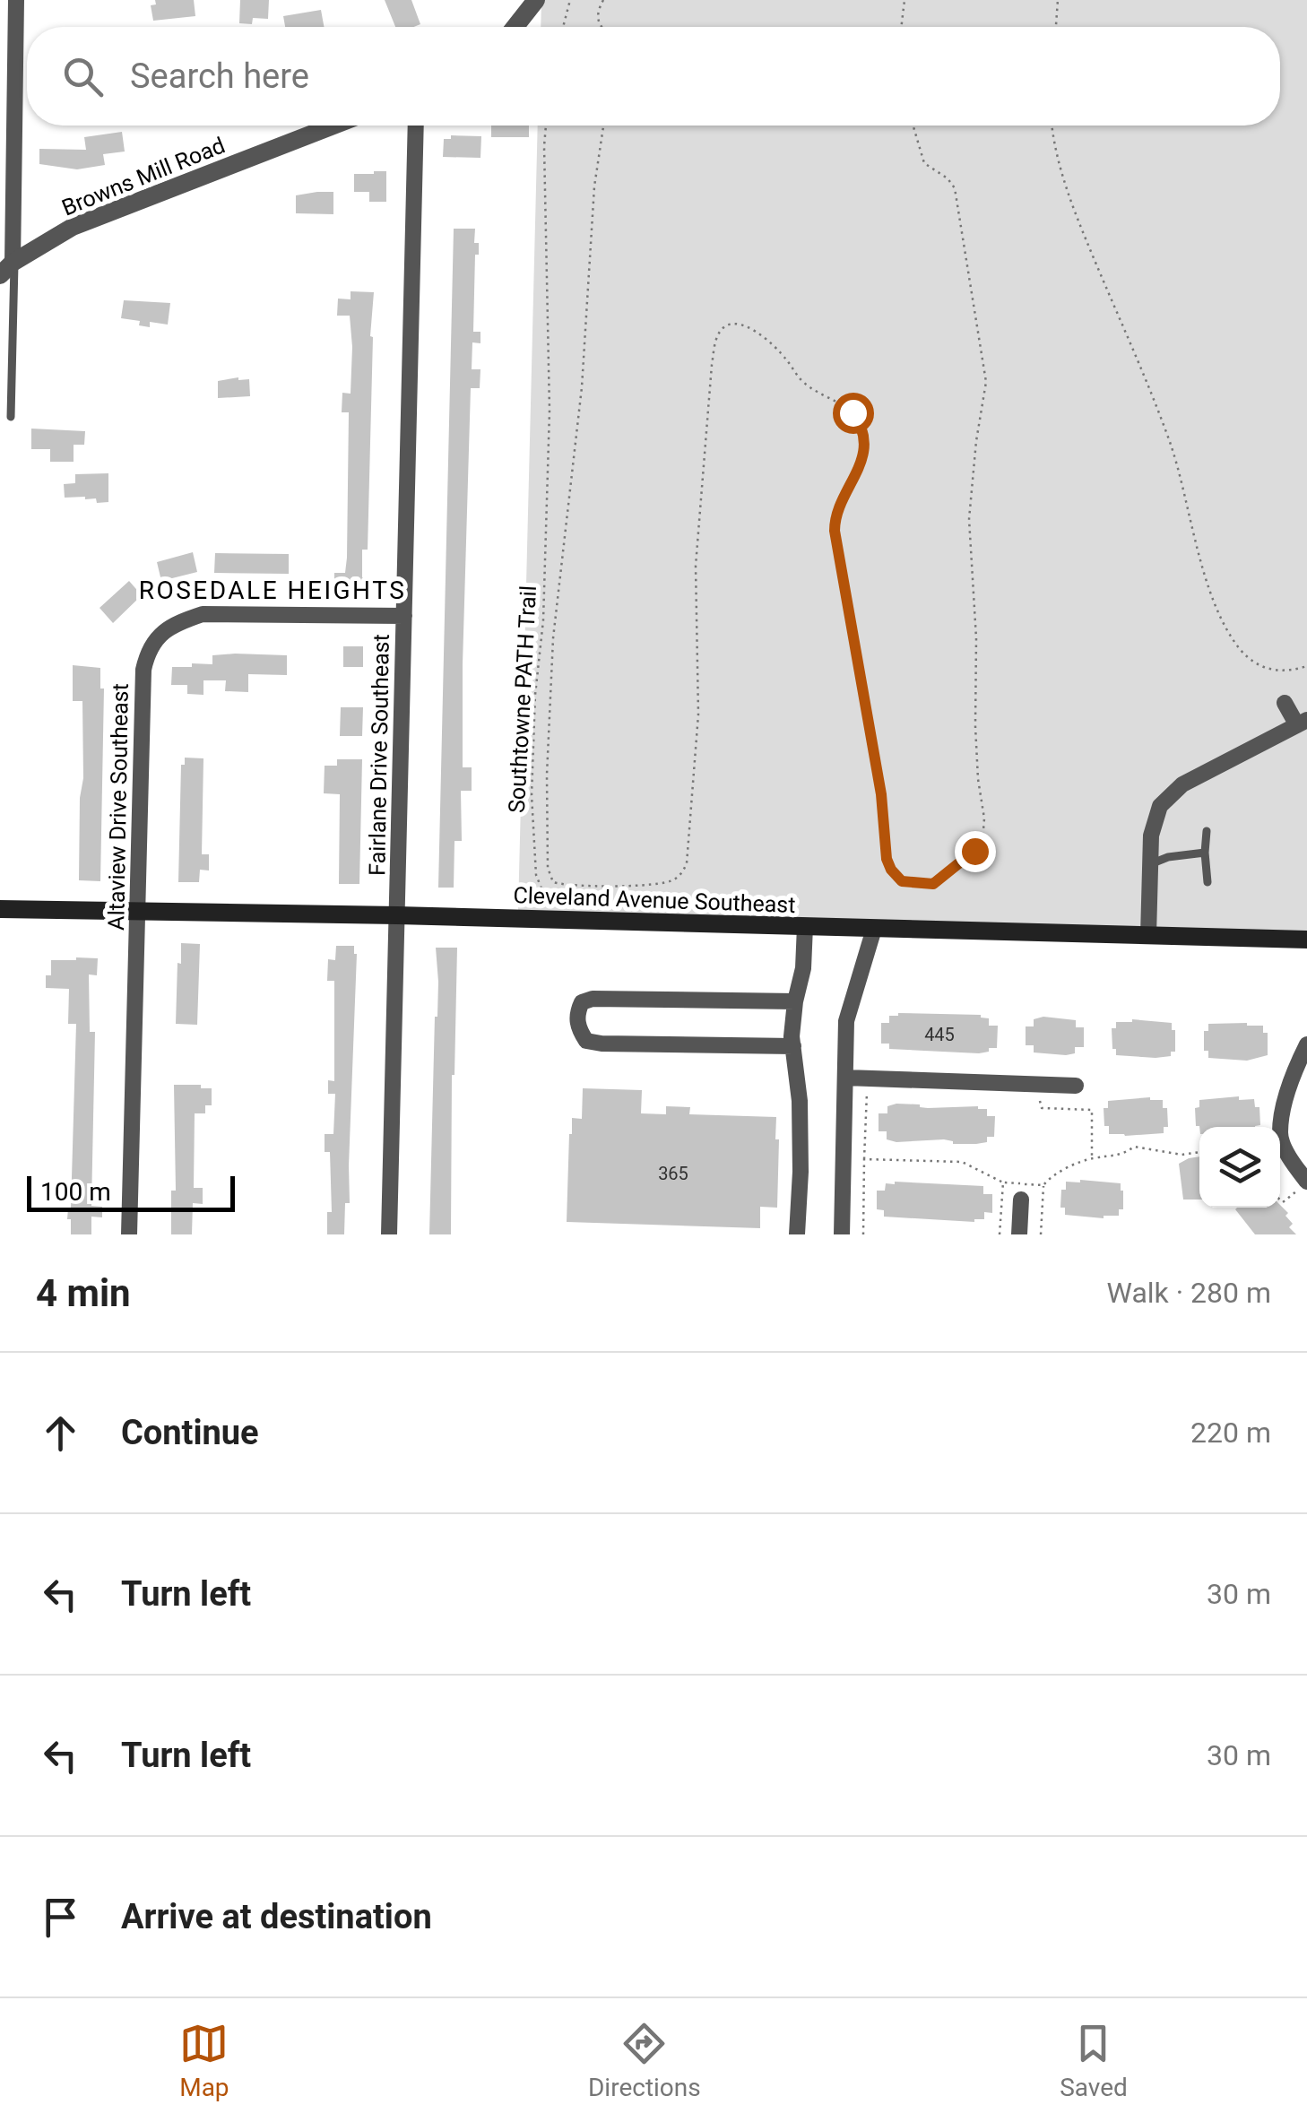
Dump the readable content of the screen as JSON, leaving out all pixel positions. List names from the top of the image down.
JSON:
{
  "streets": {
    "main road": ["Cleveland Avenue Southeast"],
    "street": ["Browns Mill Road", "Fairlane Drive Southeast", "Altaview Drive Southeast"],
    "path": ["Southtowne PATH Trail"]
  },
  "crossings": [
    ["Fairlane Drive Southeast", "Altaview Drive Southeast"],
    ["Fairlane Drive Southeast", "Cleveland Avenue Southeast"],
    ["Altaview Drive Southeast", "Cleveland Avenue Southeast"]
  ],
  "districts": ["ROSEDALE HEIGHTS"],
  "house_numbers": ["445", "365"],
  "scale_bar": "100 m",
  "page": {
    "search": "Search here",
    "scale": "100 m",
    "heading": ["4 min", "Walk · 280 m"],
    "list": [
      ["Continue", "220 m"],
      ["Turn left", "30 m"],
      ["Turn left", "30 m"],
      "Arrive at destination"
    ],
    "nav": ["Map", "Directions", "Saved"]
  }
}
